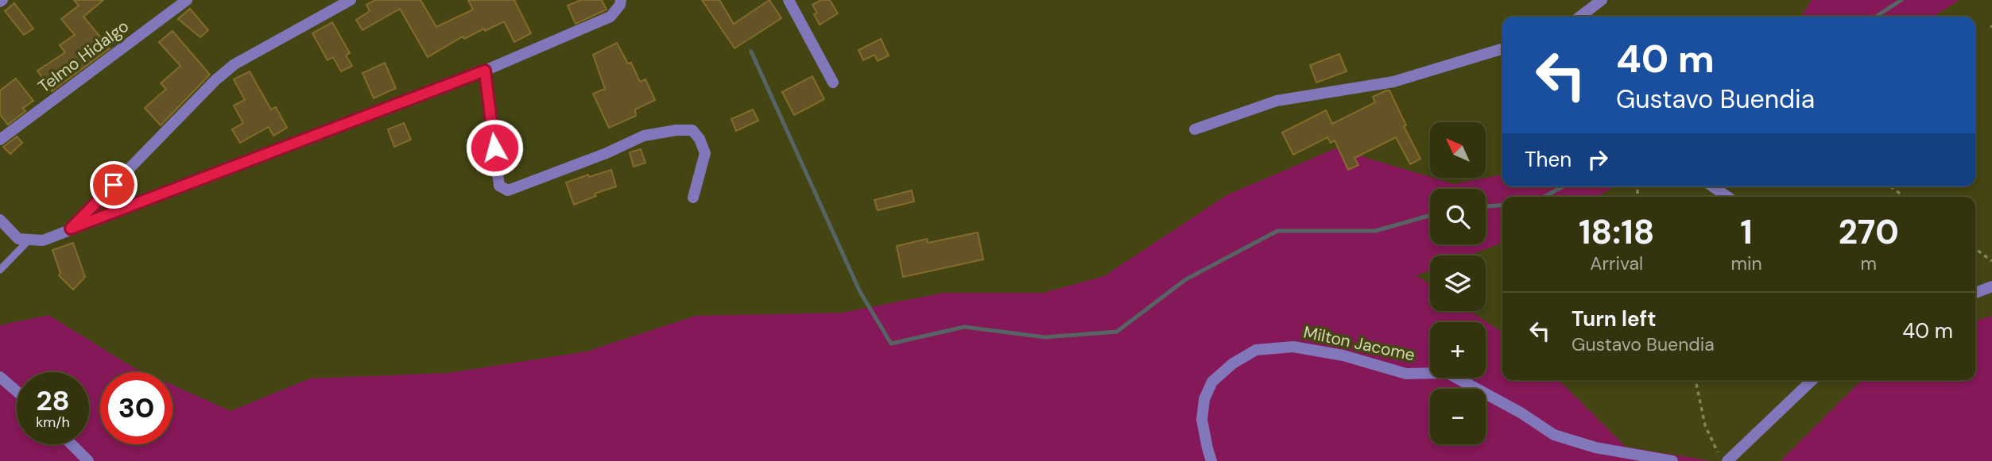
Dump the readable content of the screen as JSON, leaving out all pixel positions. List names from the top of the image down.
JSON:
{
  "streets": {
    "street": ["Telmo Hidalgo", "Milton Jacome"]
  },
  "north": "top left",
  "page": {
    "turn": ["40 m", "Gustavo Buendia"],
    "map_buttons": ["+", "−"],
    "then": "Then",
    "eta": [
      "18:18",
      "Arrival",
      "1",
      "min",
      "270",
      "m"
    ],
    "list": [
      {
        "name": "Turn left",
        "note": "Gustavo Buendia",
        "value": "40 m"
      }
    ],
    "speed": "28 km/h",
    "limit": "30"
  }
}
